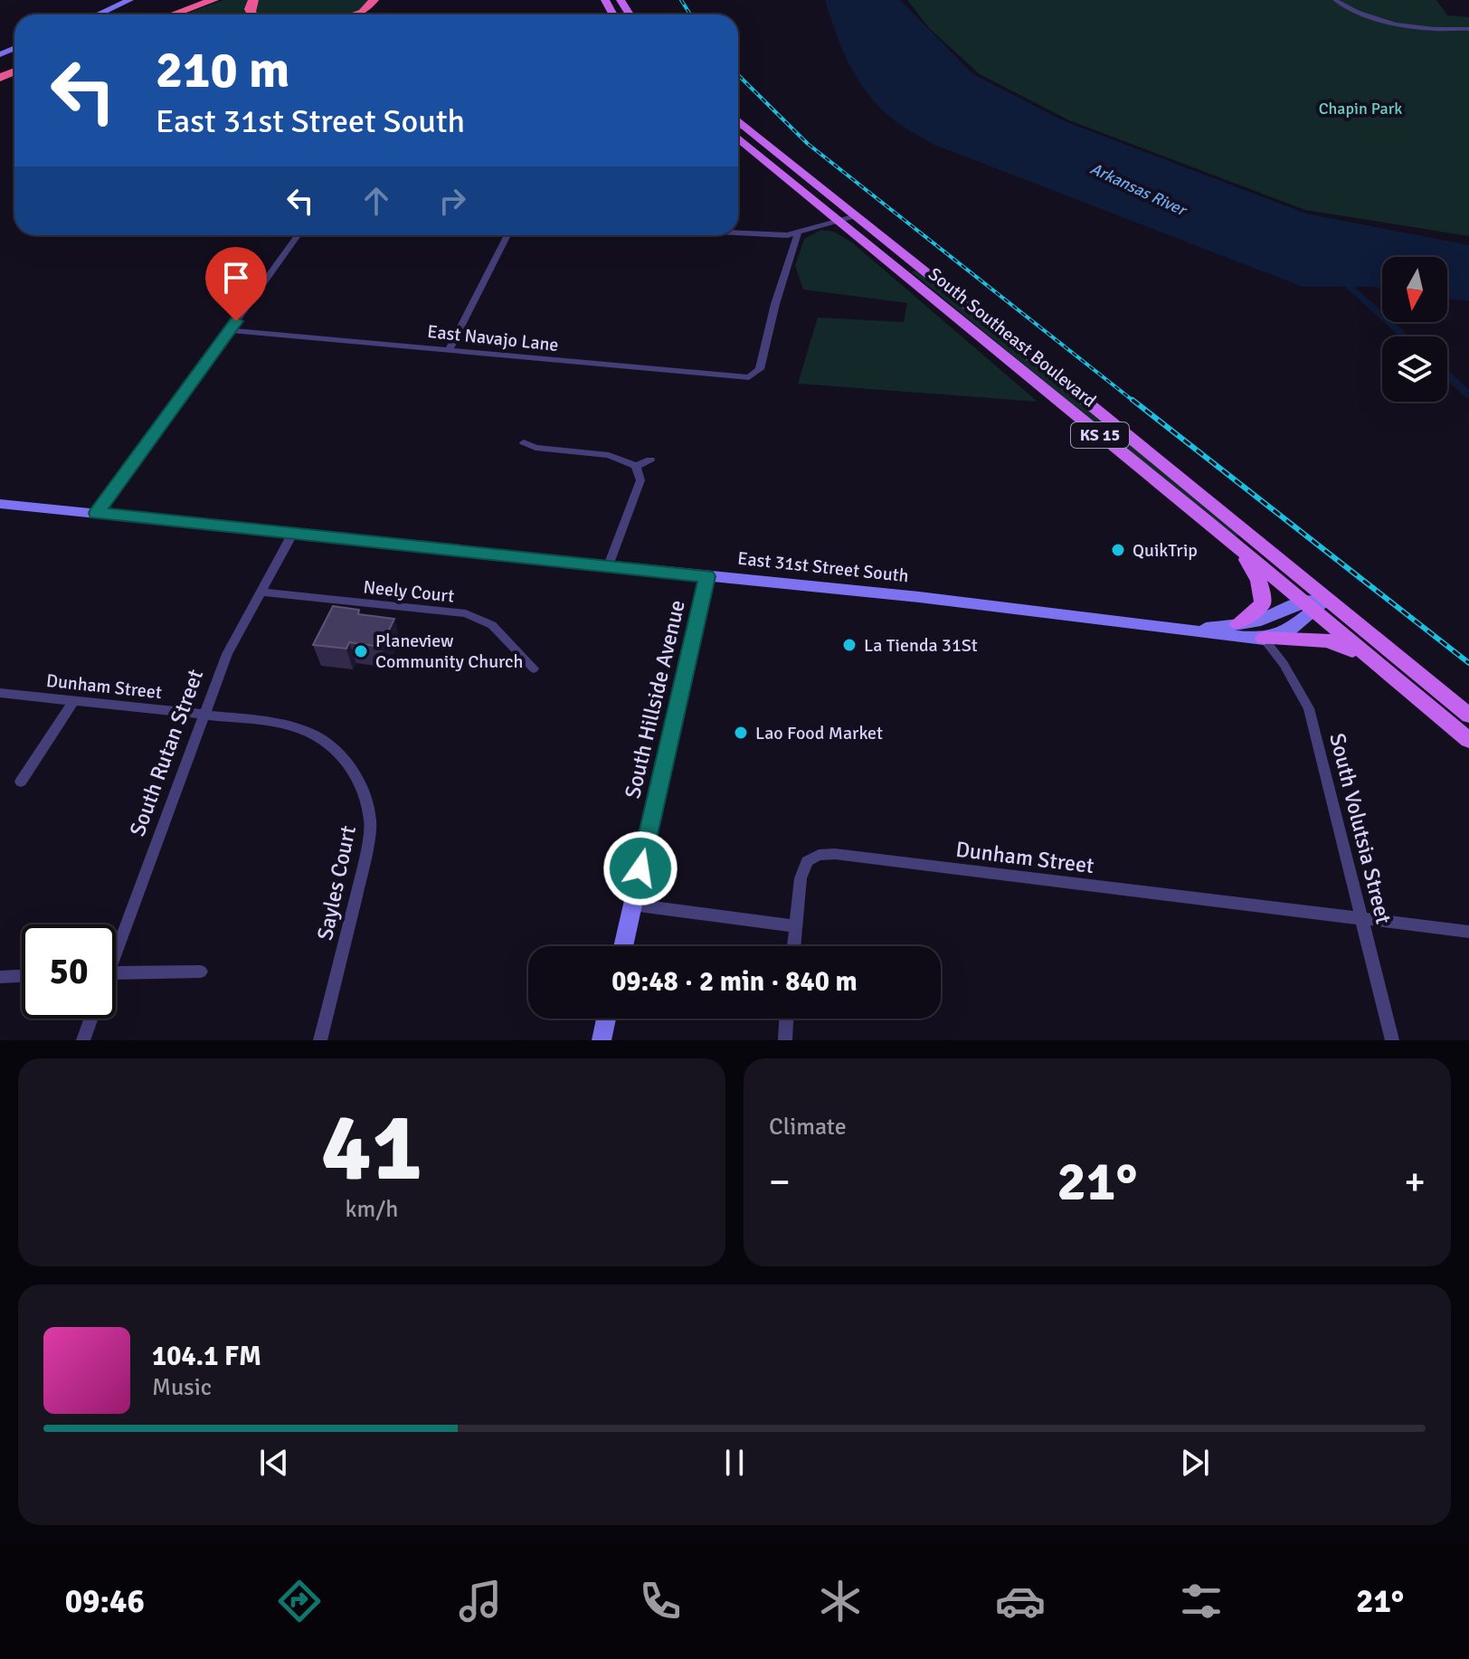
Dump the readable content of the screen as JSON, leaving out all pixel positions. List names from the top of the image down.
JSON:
{
  "streets": {
    "main road": [
      "South Southeast Boulevard",
      "KS 15",
      "East 31st Street South",
      "South Hillside Avenue"
    ],
    "street": [
      "East Navajo Lane",
      "Neely Court",
      "Dunham Street",
      "South Rutan Street",
      "South Volutsia Street",
      "Sayles Court"
    ]
  },
  "crossings": [
    ["South Southeast Boulevard", "East 31st Street South"],
    ["East 31st Street South", "South Hillside Avenue"],
    ["East 31st Street South", "South Rutan Street"],
    ["East 31st Street South", "South Volutsia Street"],
    ["Neely Court", "South Rutan Street"],
    ["Dunham Street", "South Rutan Street"],
    ["Dunham Street", "South Volutsia Street"],
    ["Dunham Street", "Sayles Court"],
    ["South Rutan Street", "Sayles Court"]
  ],
  "water": ["Arkansas River"],
  "parks": ["Chapin Park"],
  "places": [
    "QuikTrip",
    "La Tienda 31St",
    "Planeview Community Church",
    "Lao Food Market"
  ],
  "north": "bottom",
  "page": {
    "turn": ["210 m", "East 31st Street South"],
    "limit": "50",
    "trip": "09:48 · 2 min · 840 m",
    "tile": [
      ["41", "km/h"],
      "Climate"
    ],
    "heat": ["−", "21°", "+"],
    "song": ["104.1 FM", "Music"],
    "tabs": ["09:46", "21°"]
  }
}
